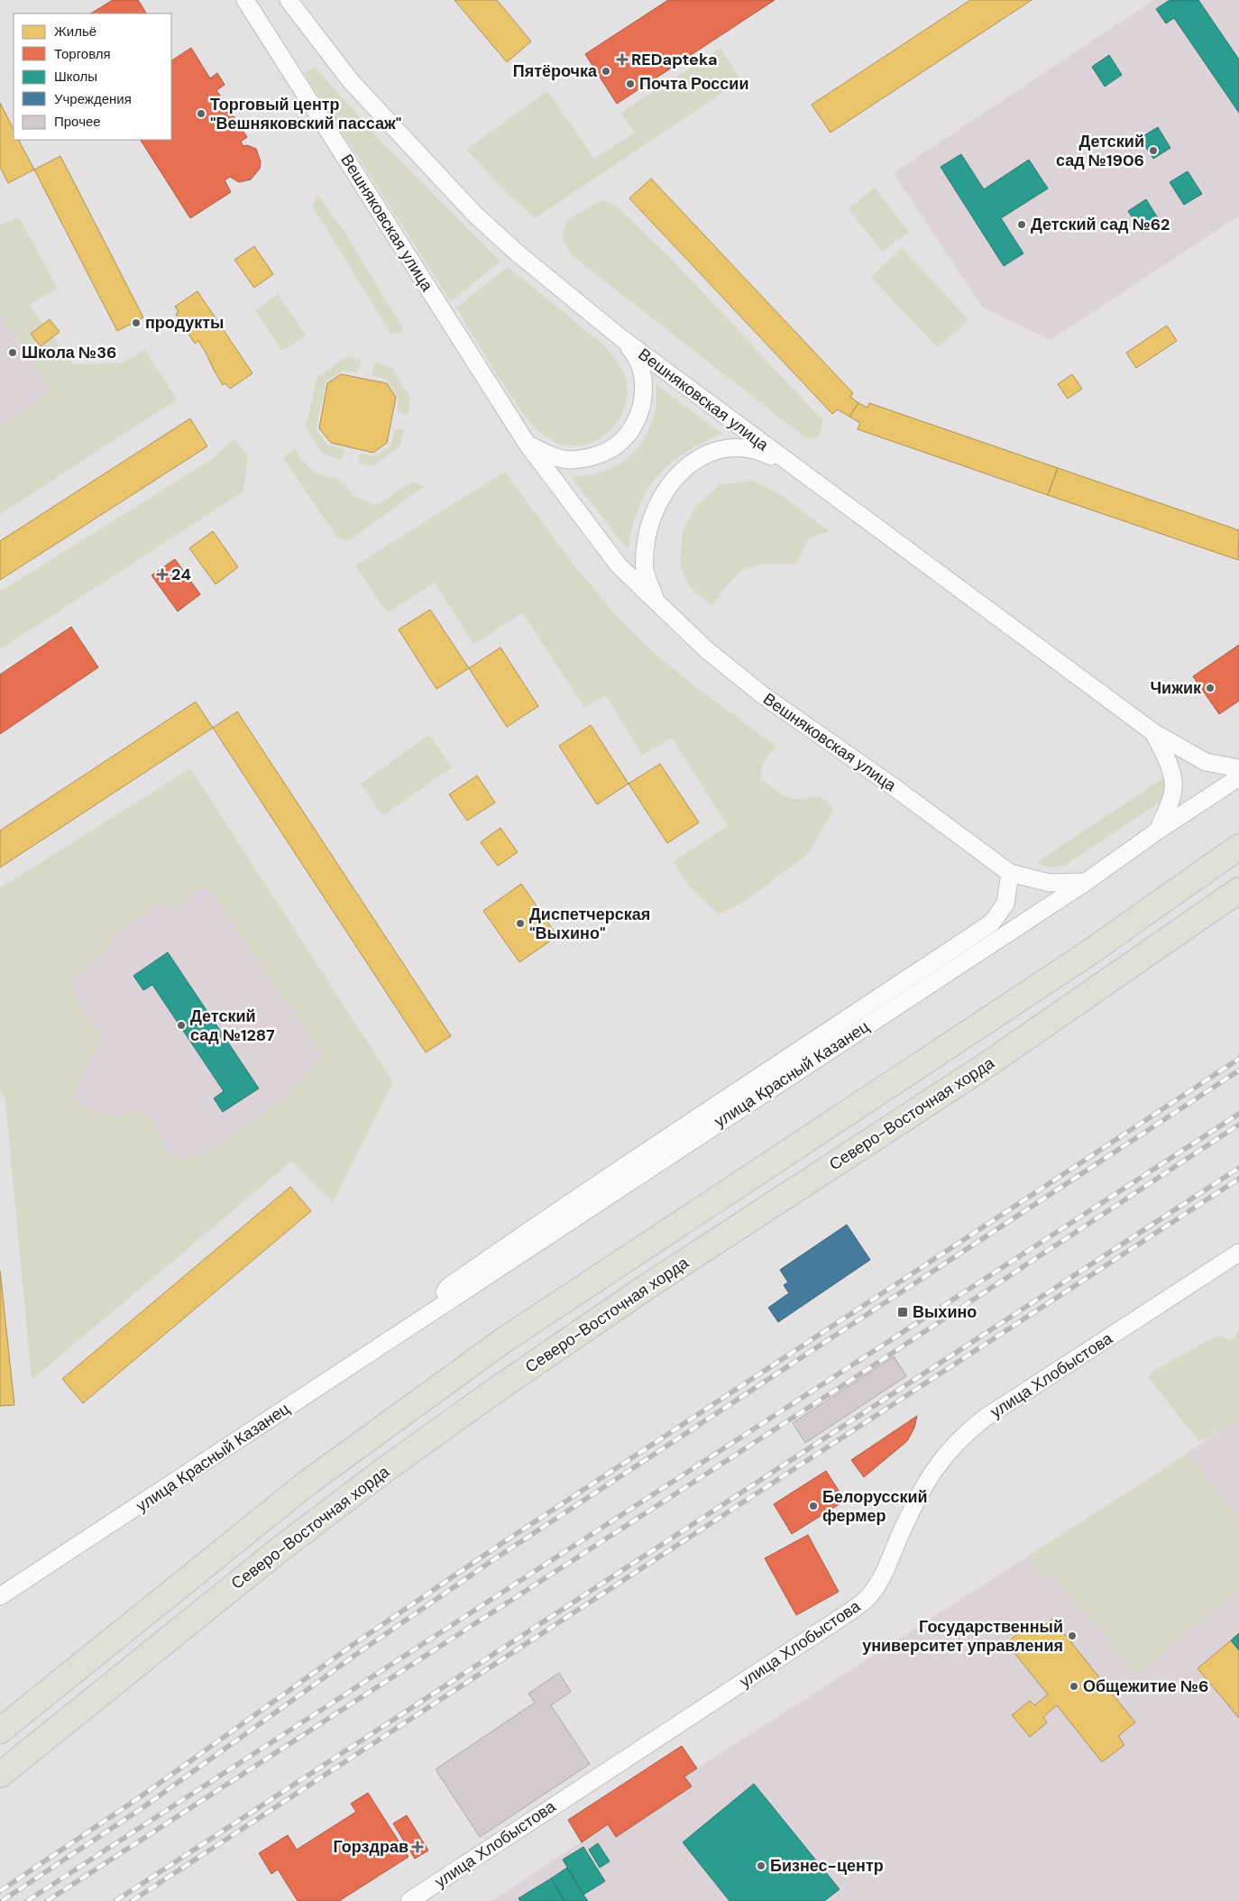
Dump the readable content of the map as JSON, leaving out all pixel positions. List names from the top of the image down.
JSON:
{
  "streets": {
    "main road": ["Северо-Восточная хорда"],
    "street": ["Вешняковская улица", "улица Красный Казанец", "улица Хлобыстова"]
  },
  "crossings": [
    ["Вешняковская улица", "улица Красный Казанец"]
  ],
  "places": {
    "health": ["REDapteka", "24", "Горздрав"],
    "other": [
      "Пятёрочка",
      "Почта России",
      "Торговый центр \"Вешняковский пассаж\"",
      "Детский сад №1906",
      "Детский сад №62",
      "продукты",
      "Школа №36",
      "Чижик",
      "Диспетчерская \"Выхино\"",
      "Детский сад №1287",
      "Белорусский фермер",
      "Государственный университет управления",
      "Общежитие №6",
      "Бизнес-центр"
    ],
    "transit": ["Выхино"]
  },
  "legend": [
    "Жильё",
    "Торговля",
    "Школы",
    "Учреждения",
    "Прочее"
  ]
}
